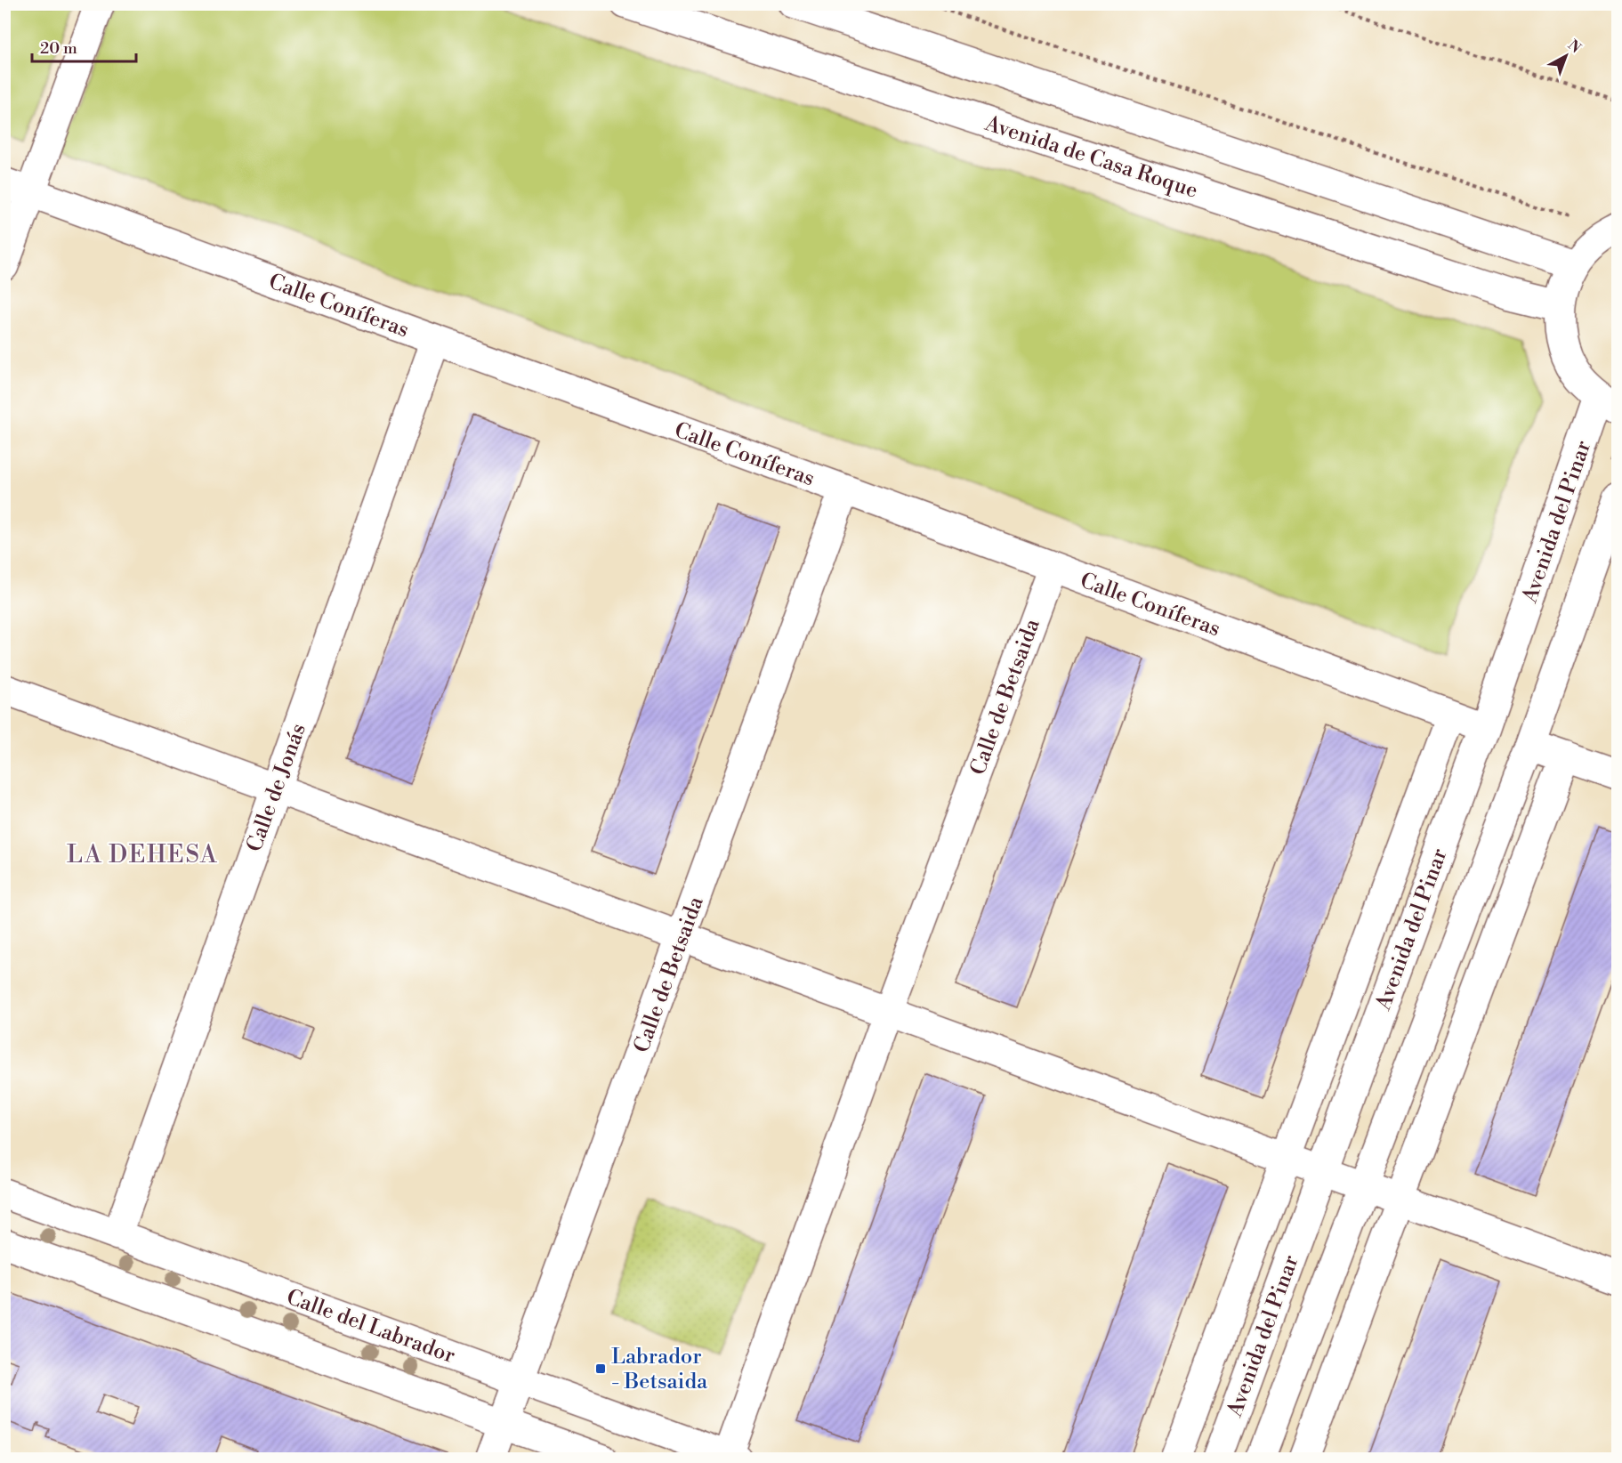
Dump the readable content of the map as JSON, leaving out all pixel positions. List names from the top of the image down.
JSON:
{
  "streets": {
    "street": [
      "Avenida de Casa Roque",
      "Calle Coníferas",
      "Avenida del Pinar",
      "Calle de Betsaida",
      "Calle de Jonás",
      "Calle del Labrador"
    ]
  },
  "crossings": [
    ["Calle Coníferas", "Avenida del Pinar"],
    ["Calle Coníferas", "Calle de Betsaida"],
    ["Calle Coníferas", "Calle de Jonás"],
    ["Calle de Betsaida", "Calle del Labrador"],
    ["Calle de Jonás", "Calle del Labrador"]
  ],
  "districts": ["LA DEHESA"],
  "places": {
    "transit": ["Labrador - Betsaida"]
  },
  "scale_bar": "20 m",
  "north": "top right"
}
